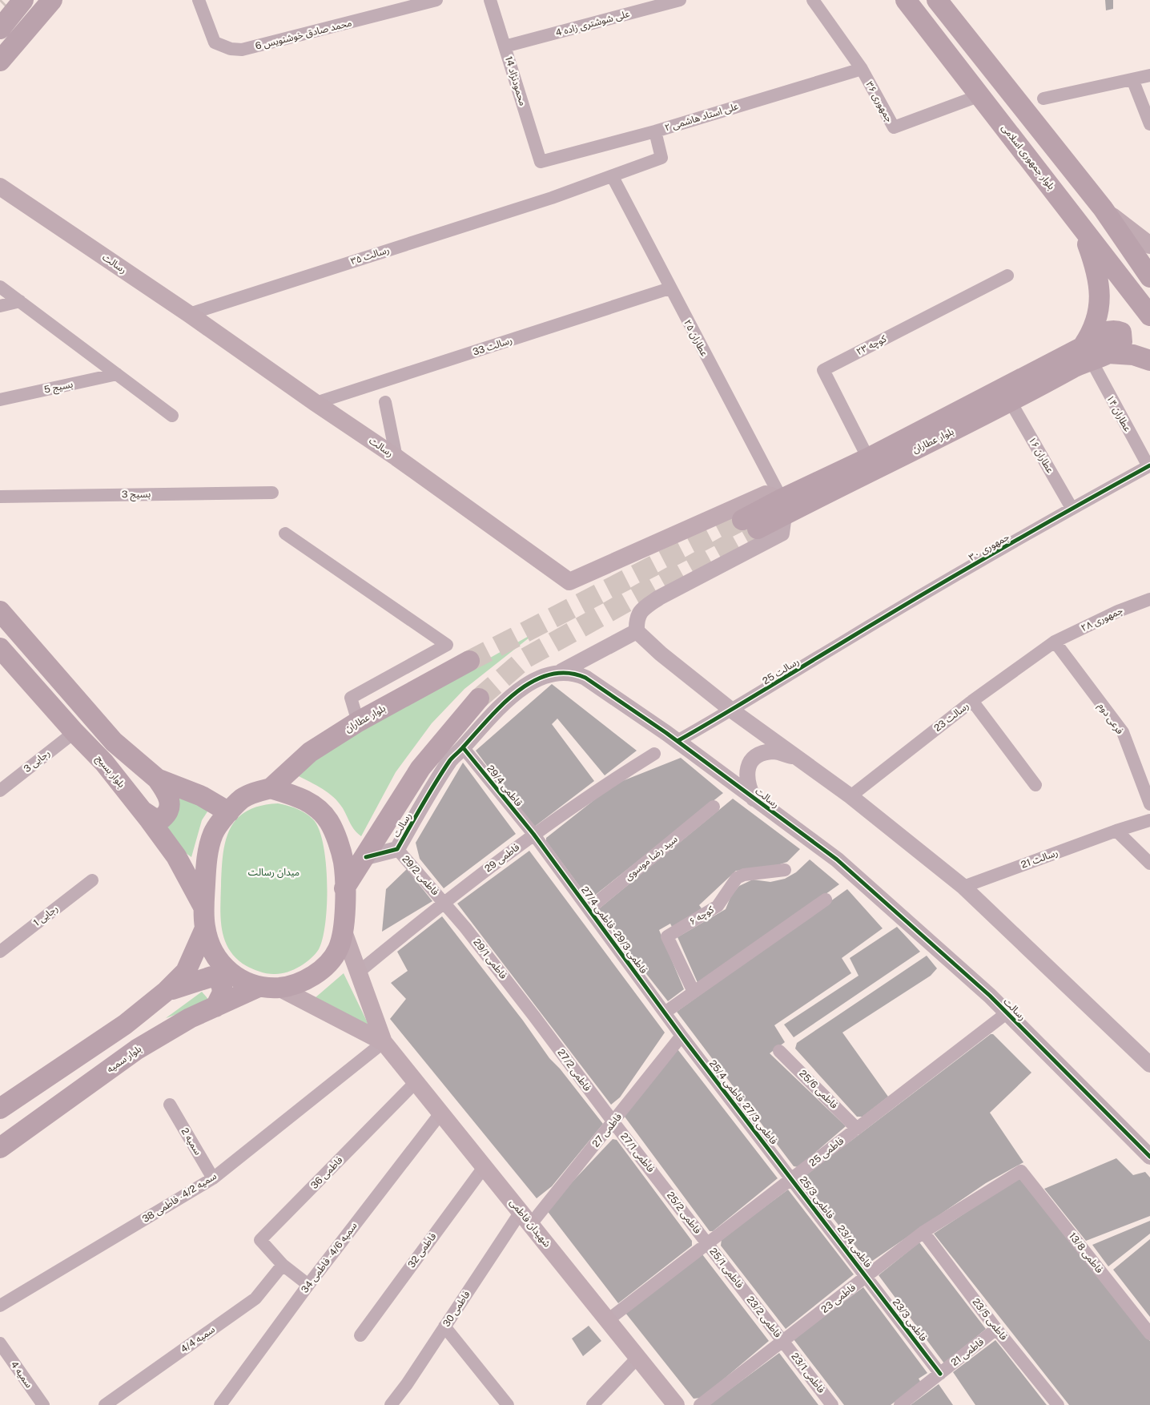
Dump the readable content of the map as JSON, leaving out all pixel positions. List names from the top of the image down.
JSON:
{
  "streets": {
    "main road": [
      "بلوار جمهوری اسلامی",
      "رسالت",
      "بلوار عطاران",
      "بلوار بسیج",
      "بلوار سمیه",
      "شهیدان فاطمی"
    ],
    "street": [
      "علی شوشتری زاده 4",
      "محمد صادق خوشنویس 6",
      "محمودنژاد 14",
      "جمهوری ۳۶",
      "علی استاد هاشمی ۲",
      "رسالت ۳۵",
      "عطاران ۲۵",
      "کوچه ۲۳",
      "رسالت 33",
      "بسیج 5",
      "عطاران ۱۴",
      "عطاران ۱۶",
      "بسیج 3",
      "جمهوری ۳۰",
      "جمهوری ۲۸",
      "رسالت 25",
      "رسالت 23",
      "فرعی دوم",
      "رجایی 3",
      "قاطمی 29/4",
      "فاطمی 29",
      "سید رضا موسوی",
      "رسالت 21",
      "فاطمی 29/2",
      "رجایی 1",
      "کوچه ۶",
      "فاطمی 29/3 - فاطمی 27/4",
      "فاطمی 29/1",
      "فاطمی 27/2",
      "فاطمی 25/6",
      "فاطمی 27/3- فاطمی 25/4",
      "فاطمی 27",
      "سمیه 2",
      "فاطمی 25",
      "فاطمی 27/1",
      "فاطمی 36",
      "سمیه 4/2 - فاطمی 38",
      "فاطمی 25/3",
      "فاطمی 25/2",
      "فاطمی 23/4",
      "فاطمی 32",
      "فاطمی 13/8",
      "سمیه 4/6 - فاطمی 34",
      "فاطمی 25/1",
      "فاطمی 23",
      "فاطمی 30",
      "فاطمی 23/2",
      "فاطمی 23/5",
      "فاطمی 23/3",
      "سمیه 4/4",
      "فاطمی 21",
      "فاطمی 23/1",
      "سمیه 4"
    ]
  },
  "crossings": [
    ["علی شوشتری زاده 4", "محمودنژاد 14"],
    ["محمودنژاد 14", "علی استاد هاشمی ۲"],
    ["جمهوری ۳۶", "علی استاد هاشمی ۲"],
    ["جمهوری ۳۶", "بلوار جمهوری اسلامی"],
    ["علی استاد هاشمی ۲", "رسالت ۳۵"],
    ["رسالت ۳۵", "رسالت"],
    ["رسالت ۳۵", "عطاران ۲۵"],
    ["رسالت", "عطاران ۲۵"],
    ["رسالت", "رسالت 33"],
    ["رسالت", "بلوار عطاران"],
    ["رسالت", "رسالت 25"],
    ["رسالت", "قاطمی 29/4"],
    ["رسالت", "فاطمی 29/2"],
    ["رسالت", "فاطمی 25"],
    ["عطاران ۲۵", "رسالت 33"],
    ["عطاران ۲۵", "بلوار عطاران"],
    ["کوچه ۲۳", "بلوار عطاران"],
    ["عطاران ۱۴", "بلوار عطاران"],
    ["عطاران ۱۴", "جمهوری ۳۰"],
    ["بلوار عطاران", "عطاران ۱۶"],
    ["عطاران ۱۶", "جمهوری ۳۰"],
    ["جمهوری ۳۰", "رسالت 25"],
    ["جمهوری ۲۸", "رسالت 23"],
    ["جمهوری ۲۸", "فرعی دوم"],
    ["رسالت 23", "فرعی دوم"],
    ["رجایی 3", "بلوار بسیج"],
    ["قاطمی 29/4", "فاطمی 29"],
    ["قاطمی 29/4", "فاطمی 29/3 - فاطمی 27/4"],
    ["فاطمی 29", "فاطمی 29/2"],
    ["فاطمی 29", "فاطمی 29/3 - فاطمی 27/4"],
    ["فاطمی 29", "فاطمی 29/1"],
    ["سید رضا موسوی", "فاطمی 29/3 - فاطمی 27/4"],
    ["فاطمی 29/2", "فاطمی 29/1"],
    ["فاطمی 29/3 - فاطمی 27/4", "فاطمی 27/3- فاطمی 25/4"],
    ["فاطمی 29/3 - فاطمی 27/4", "فاطمی 27"],
    ["فاطمی 29/1", "فاطمی 27/2"],
    ["فاطمی 27/2", "فاطمی 27"],
    ["فاطمی 27/2", "فاطمی 27/1"],
    ["فاطمی 25/6", "فاطمی 25"],
    ["فاطمی 27/3- فاطمی 25/4", "فاطمی 27"],
    ["فاطمی 27/3- فاطمی 25/4", "فاطمی 25"],
    ["فاطمی 27/3- فاطمی 25/4", "فاطمی 25/3"],
    ["فاطمی 27", "فاطمی 27/1"],
    ["فاطمی 27", "شهیدان فاطمی"],
    ["فاطمی 27", "فاطمی 30"],
    ["سمیه 2", "سمیه 4/2 - فاطمی 38"],
    ["فاطمی 25", "فاطمی 25/3"],
    ["فاطمی 25", "فاطمی 25/2"],
    ["فاطمی 25", "شهیدان فاطمی"],
    ["فاطمی 25", "فاطمی 25/1"],
    ["فاطمی 27/1", "فاطمی 25/2"],
    ["فاطمی 36", "شهیدان فاطمی"],
    ["فاطمی 36", "سمیه 4/4"],
    ["سمیه 4/2 - فاطمی 38", "شهیدان فاطمی"],
    ["فاطمی 25/3", "فاطمی 23/4"],
    ["فاطمی 25/2", "فاطمی 25/1"],
    ["شهیدان فاطمی", "فاطمی 32"],
    ["شهیدان فاطمی", "سمیه 4/6 - فاطمی 34"],
    ["شهیدان فاطمی", "فاطمی 30"],
    ["فاطمی 23/4", "فاطمی 23"],
    ["فاطمی 23/4", "فاطمی 23/3"],
    ["فاطمی 13/8", "فاطمی 23"],
    ["فاطمی 25/1", "فاطمی 23/2"],
    ["فاطمی 23", "فاطمی 23/2"],
    ["فاطمی 23", "فاطمی 23/5"],
    ["فاطمی 23", "فاطمی 23/3"],
    ["فاطمی 23", "فاطمی 23/1"],
    ["فاطمی 23/2", "فاطمی 23/1"],
    ["فاطمی 23/5", "فاطمی 21"],
    ["فاطمی 23/3", "فاطمی 21"]
  ],
  "parks": ["میدان رسالت"]
}
